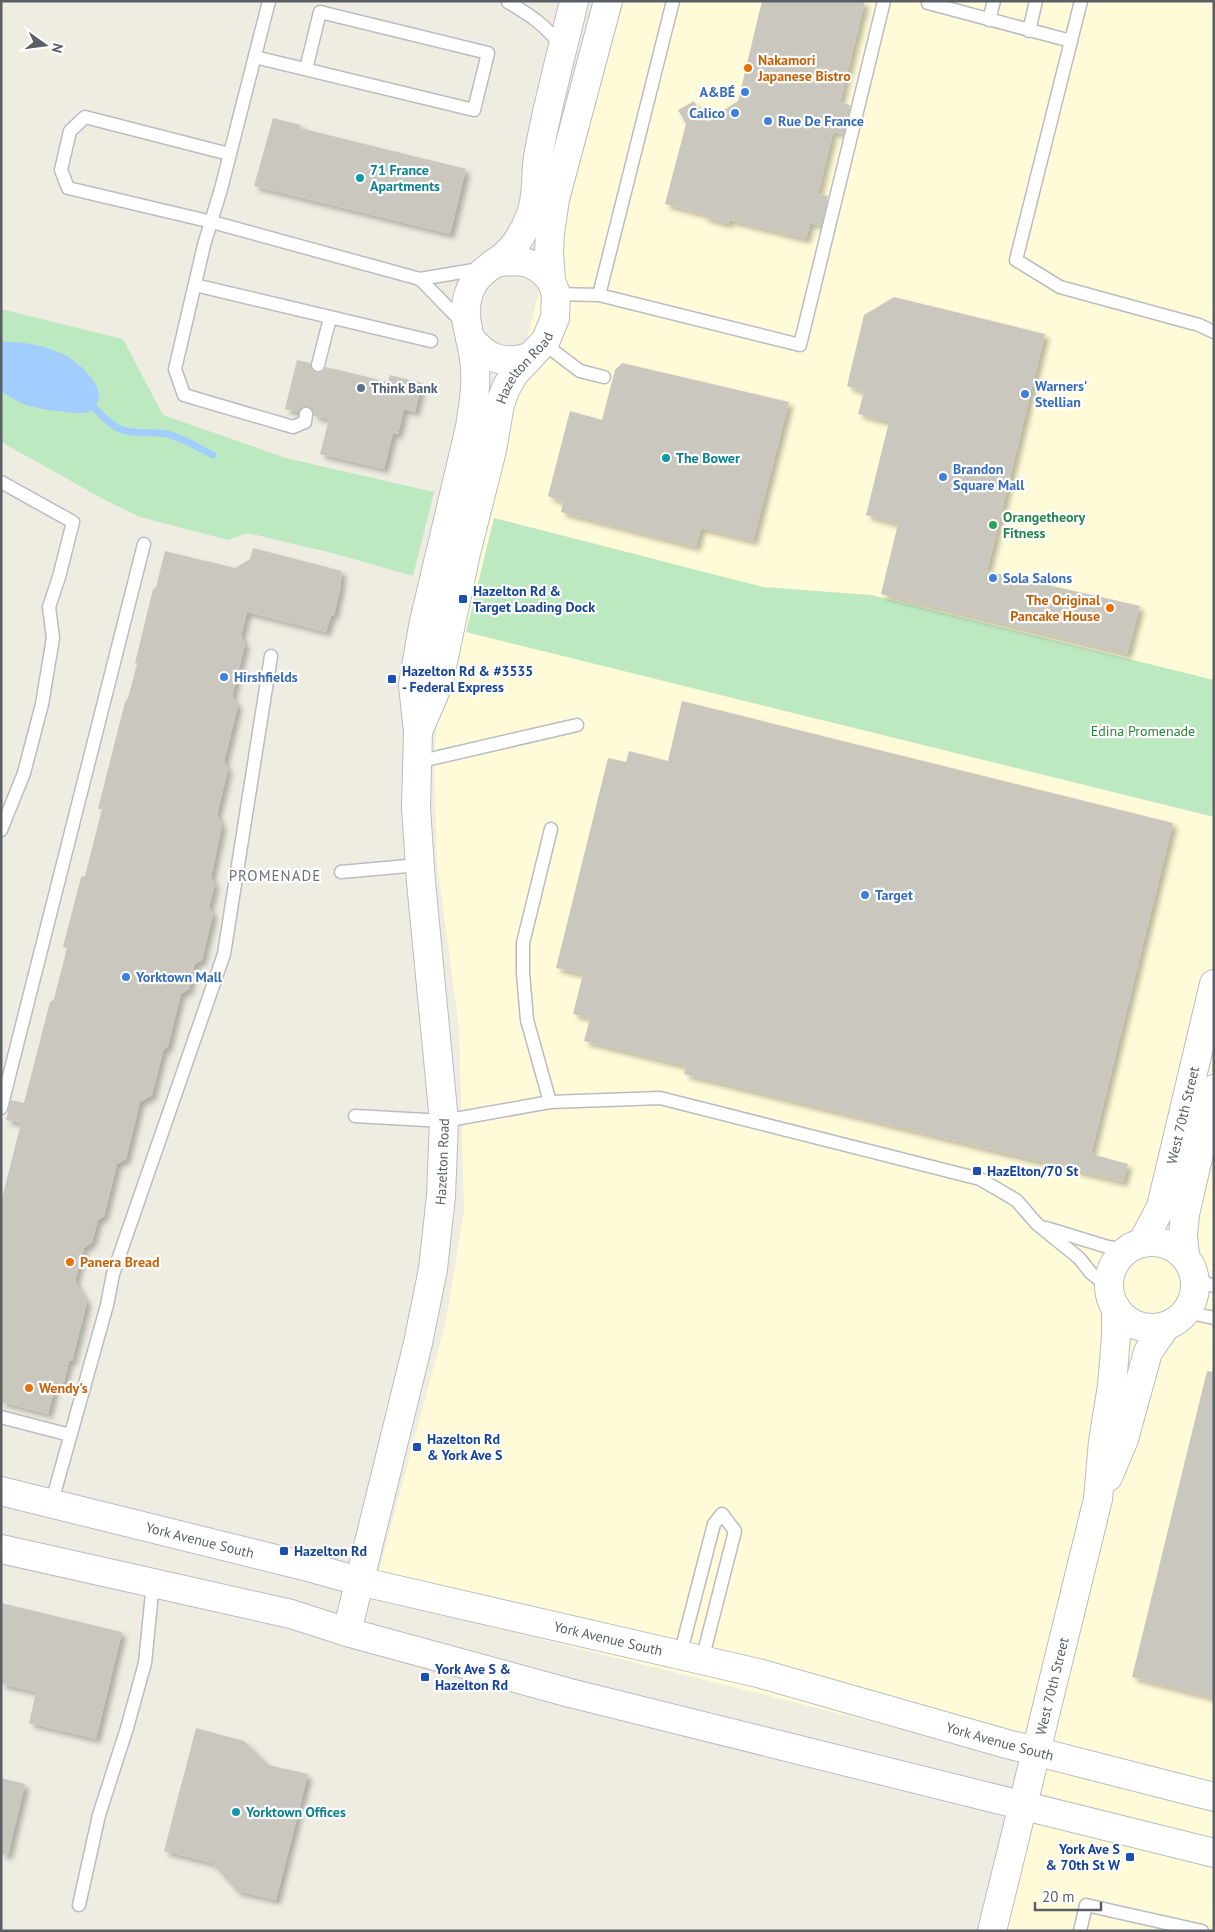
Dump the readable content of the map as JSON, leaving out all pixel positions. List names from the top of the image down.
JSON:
{
  "streets": {
    "street": ["Hazelton Road", "West 70th Street", "York Avenue South"]
  },
  "crossings": [
    ["Hazelton Road", "York Avenue South"],
    ["West 70th Street", "York Avenue South"]
  ],
  "districts": ["PROMENADE"],
  "parks": ["Edina Promenade"],
  "places": {
    "other": [
      "Nakamori Japanese Bistro",
      "A&BÉ",
      "Calico",
      "Rue De France",
      "71 France Apartments",
      "Think Bank",
      "Warners' Stellian",
      "The Bower",
      "Brandon Square Mall",
      "Orangetheory Fitness",
      "Sola Salons",
      "The Original Pancake House",
      "Hirshfields",
      "Target",
      "Yorktown Mall",
      "Panera Bread",
      "Wendy's",
      "Yorktown Offices"
    ],
    "transit": [
      "Hazelton Rd & Target Loading Dock",
      "Hazelton Rd & #3535 - Federal Express",
      "HazElton/70 St",
      "Hazelton Rd & York Ave S",
      "Hazelton Rd",
      "York Ave S & Hazelton Rd",
      "York Ave S & 70th St W"
    ]
  },
  "scale_bar": "20 m",
  "north": "right"
}
